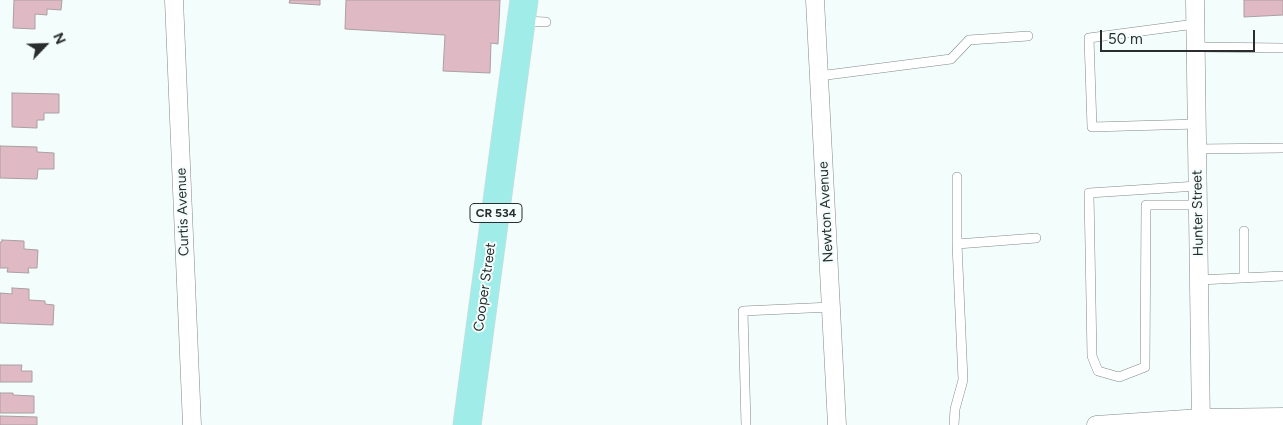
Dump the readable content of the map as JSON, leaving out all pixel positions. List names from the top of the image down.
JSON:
{
  "streets": {
    "main road": ["CR 534", "Cooper Street"],
    "street": ["Curtis Avenue", "Newton Avenue", "Hunter Street"]
  },
  "scale_bar": "50 m",
  "north": "top right"
}
